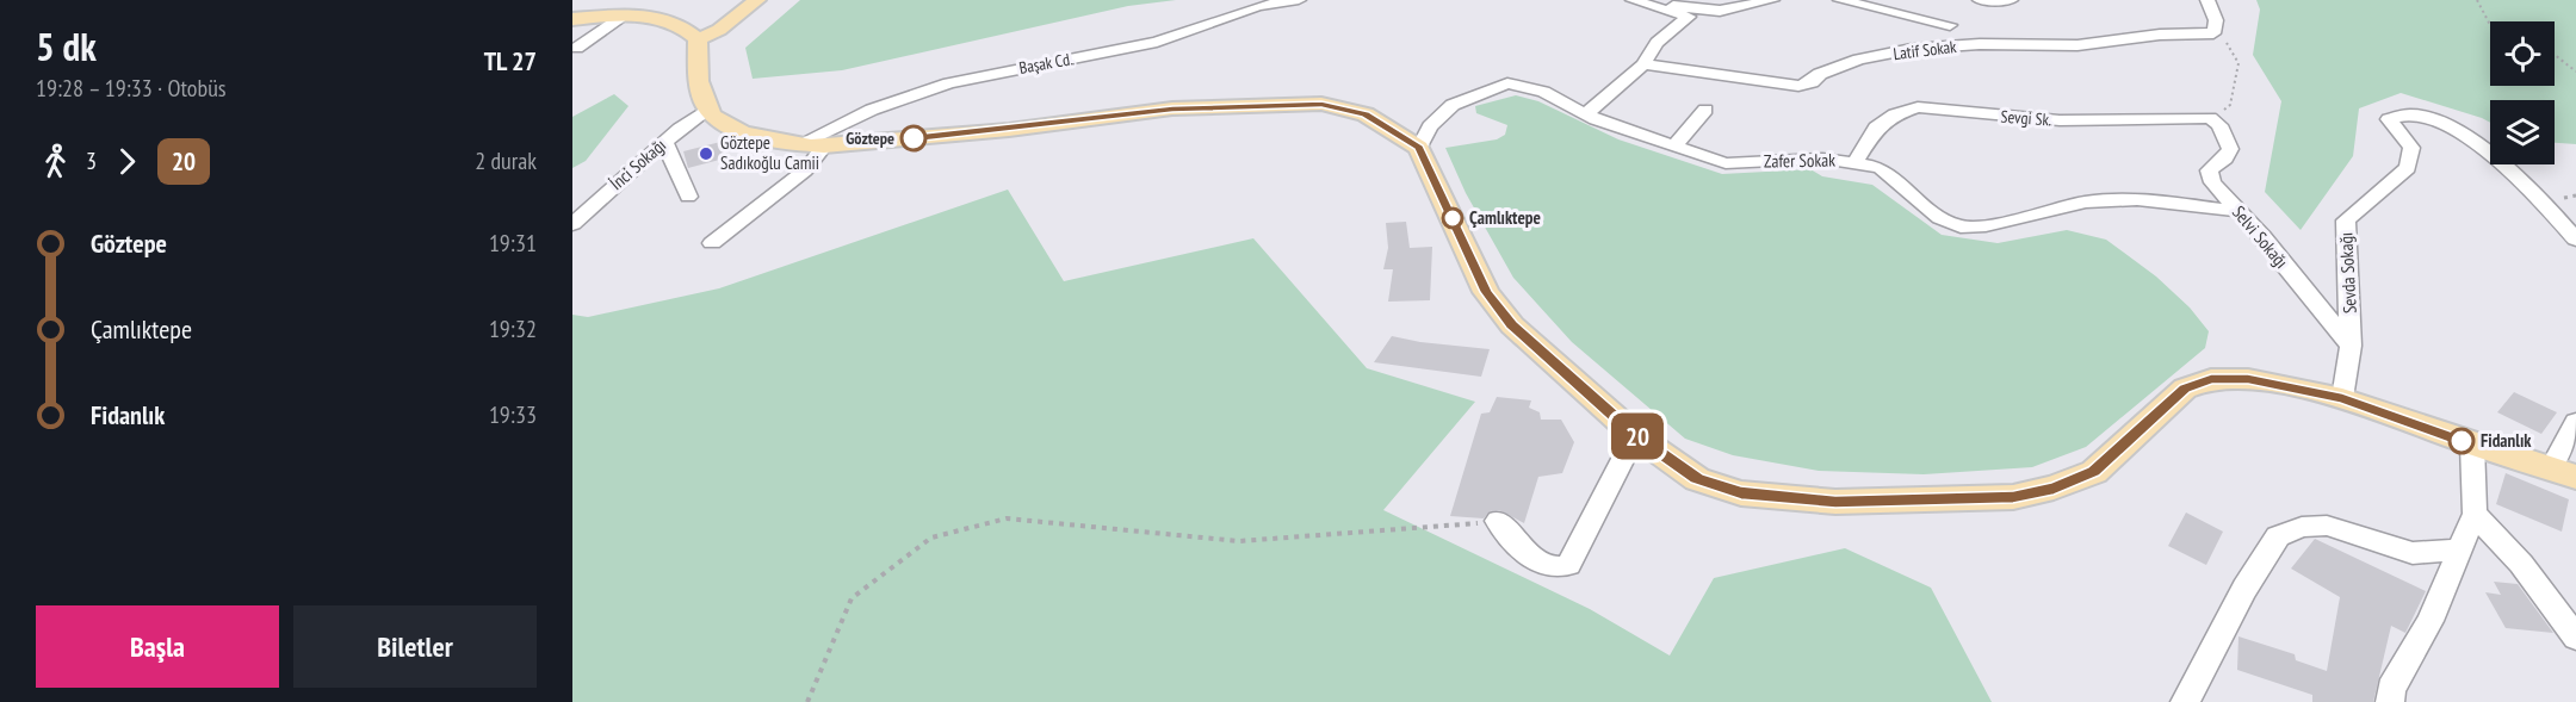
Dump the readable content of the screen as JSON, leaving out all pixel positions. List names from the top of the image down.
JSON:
{
  "streets": {
    "street": [
      "Latif Sokak",
      "Başak Cd.",
      "Sevgi Sk.",
      "Zafer Sokak",
      "İnci Sokağı",
      "Selvi Sokağı",
      "Sevda Sokağı"
    ]
  },
  "crossings": [
    ["Sevgi Sk.", "Zafer Sokak"],
    ["Sevgi Sk.", "Selvi Sokağı"],
    ["Zafer Sokak", "Selvi Sokağı"],
    ["Selvi Sokağı", "Sevda Sokağı"]
  ],
  "places": [
    "Göztepe",
    "Göztepe Sadıkoğlu Camii",
    "Çamlıktepe",
    "Fidanlık"
  ],
  "lines": ["bus line 20"],
  "page": {
    "heading": ["5 dk", "19:28 – 19:33 · Otobüs", "TL 27"],
    "on_map": "20",
    "legs": ["3", "20", "2 durak"],
    "list": [
      {
        "name": "Göztepe",
        "value": "19:31"
      },
      {
        "name": "Çamlıktepe",
        "value": "19:32"
      },
      {
        "name": "Fidanlık",
        "value": "19:33"
      }
    ],
    "buttons": ["Başla", "Biletler"]
  }
}
